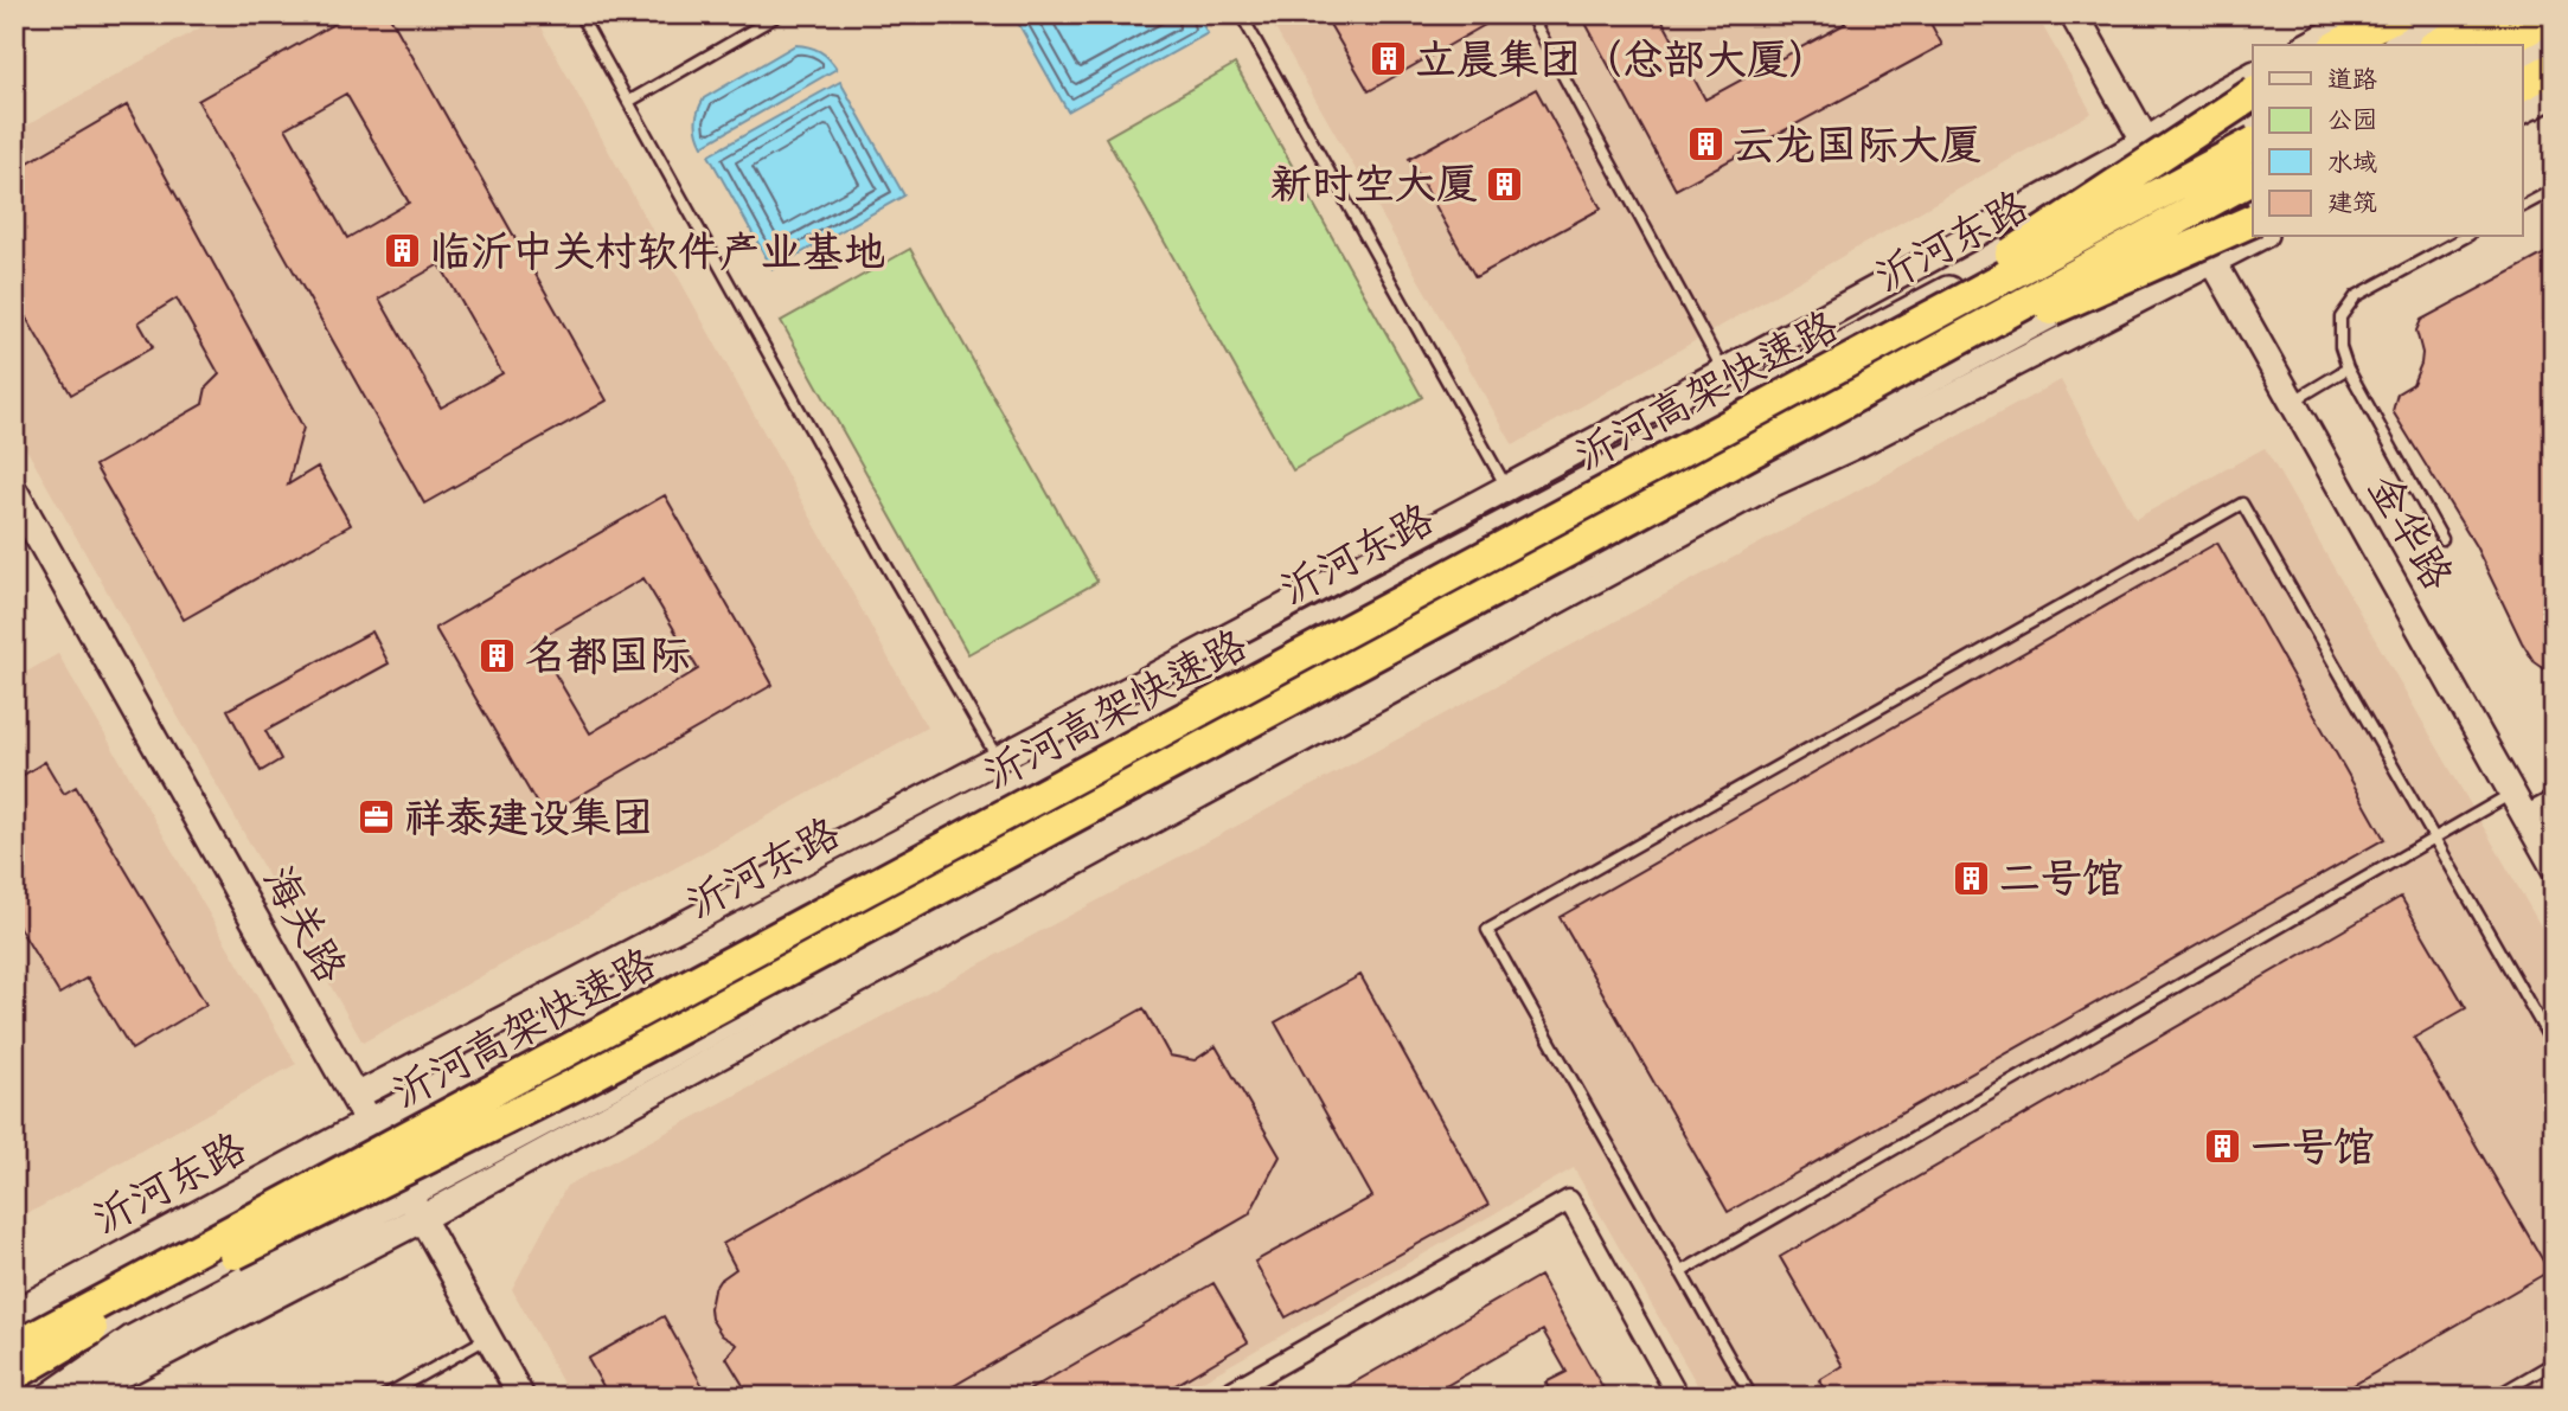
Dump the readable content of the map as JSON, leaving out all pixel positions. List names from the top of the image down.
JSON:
{
  "streets": {
    "highway": ["沂河高架快速路"],
    "main road": ["沂河东路", "海关路"],
    "street": ["金华路"]
  },
  "crossings": [
    ["沂河东路", "海关路"]
  ],
  "places": {
    "building": [
      "立晨集团（总部大厦）",
      "云龙国际大厦",
      "新时空大厦",
      "临沂中关村软件产业基地",
      "名都国际",
      "二号馆",
      "一号馆"
    ],
    "office": ["祥泰建设集团"]
  },
  "legend": [
    "道路",
    "公园",
    "水域",
    "建筑"
  ]
}
